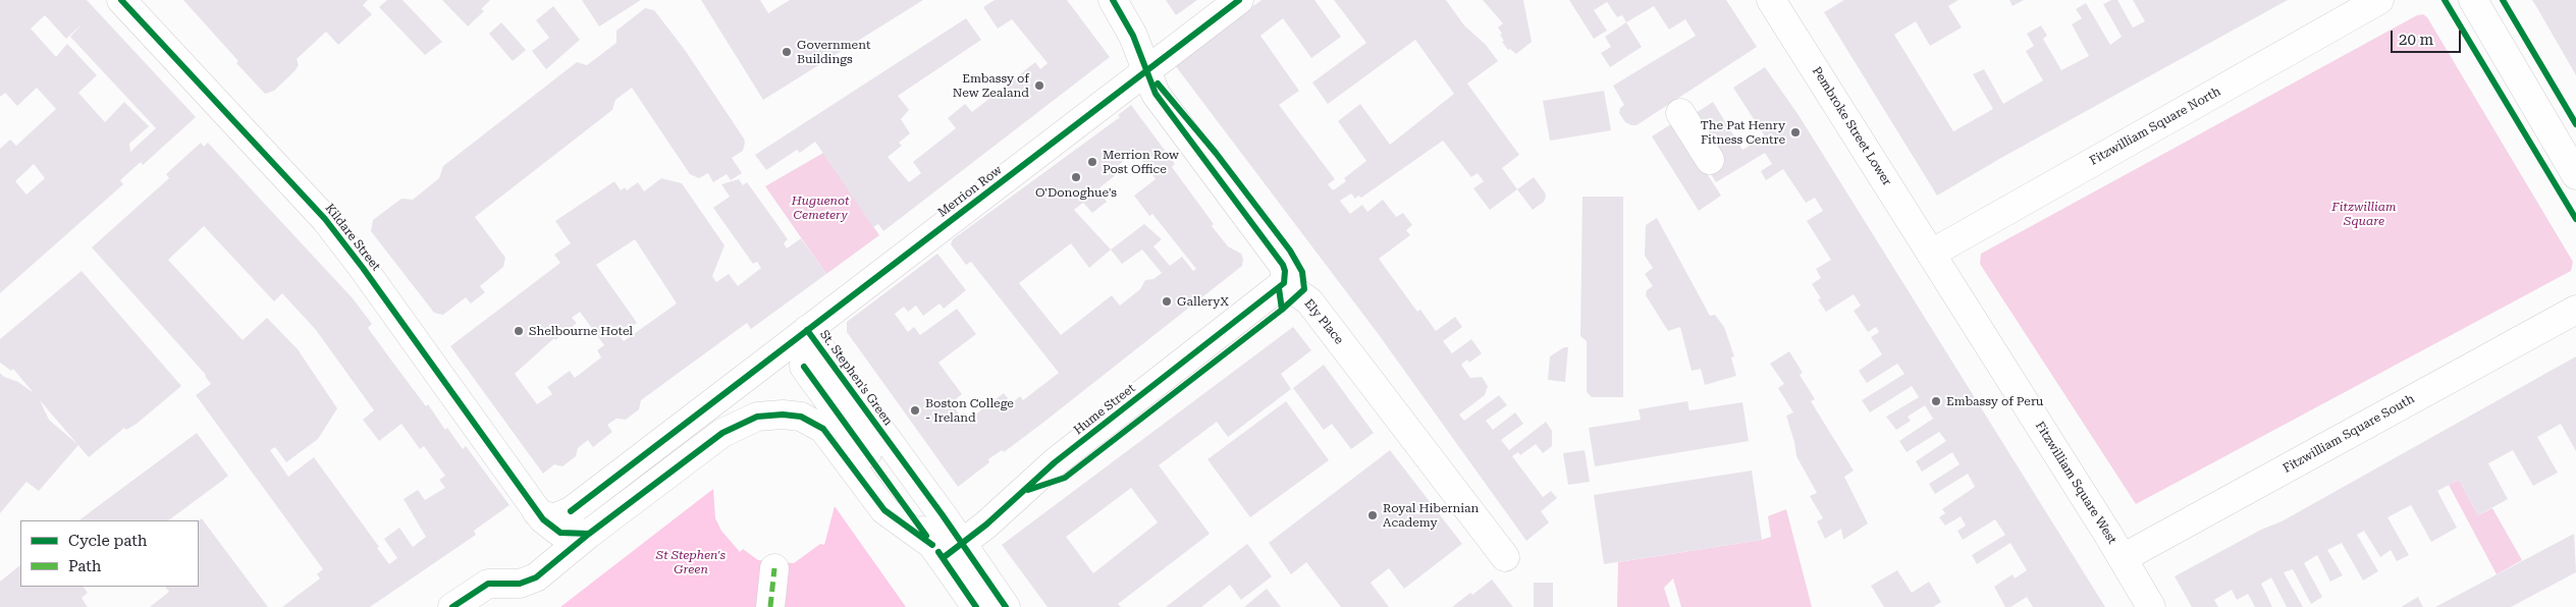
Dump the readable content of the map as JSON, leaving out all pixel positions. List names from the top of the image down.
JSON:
{
  "streets": {
    "main road": [
      "Pembroke Street Lower",
      "Fitzwilliam Square North",
      "Merrion Row",
      "Kildare Street",
      "Ely Place",
      "St. Stephen's Green",
      "Hume Street",
      "Fitzwilliam Square South",
      "Fitzwilliam Square West"
    ]
  },
  "crossings": [
    ["Pembroke Street Lower", "Fitzwilliam Square North"],
    ["Pembroke Street Lower", "Fitzwilliam Square West"],
    ["Fitzwilliam Square North", "Fitzwilliam Square West"],
    ["Merrion Row", "St. Stephen's Green"],
    ["Kildare Street", "St. Stephen's Green"],
    ["Ely Place", "Hume Street"],
    ["St. Stephen's Green", "Hume Street"],
    ["Fitzwilliam Square South", "Fitzwilliam Square West"]
  ],
  "parks": ["Huguenot Cemetery", "Fitzwilliam Square", "St Stephen's Green"],
  "places": [
    "Government Buildings",
    "Embassy of New Zealand",
    "The Pat Henry Fitness Centre",
    "Merrion Row Post Office",
    "O'Donoghue's",
    "GalleryX",
    "Shelbourne Hotel",
    "Embassy of Peru",
    "Boston College - Ireland",
    "Royal Hibernian Academy"
  ],
  "legend": ["Cycle path", "Path"],
  "scale_bar": "20 m"
}
